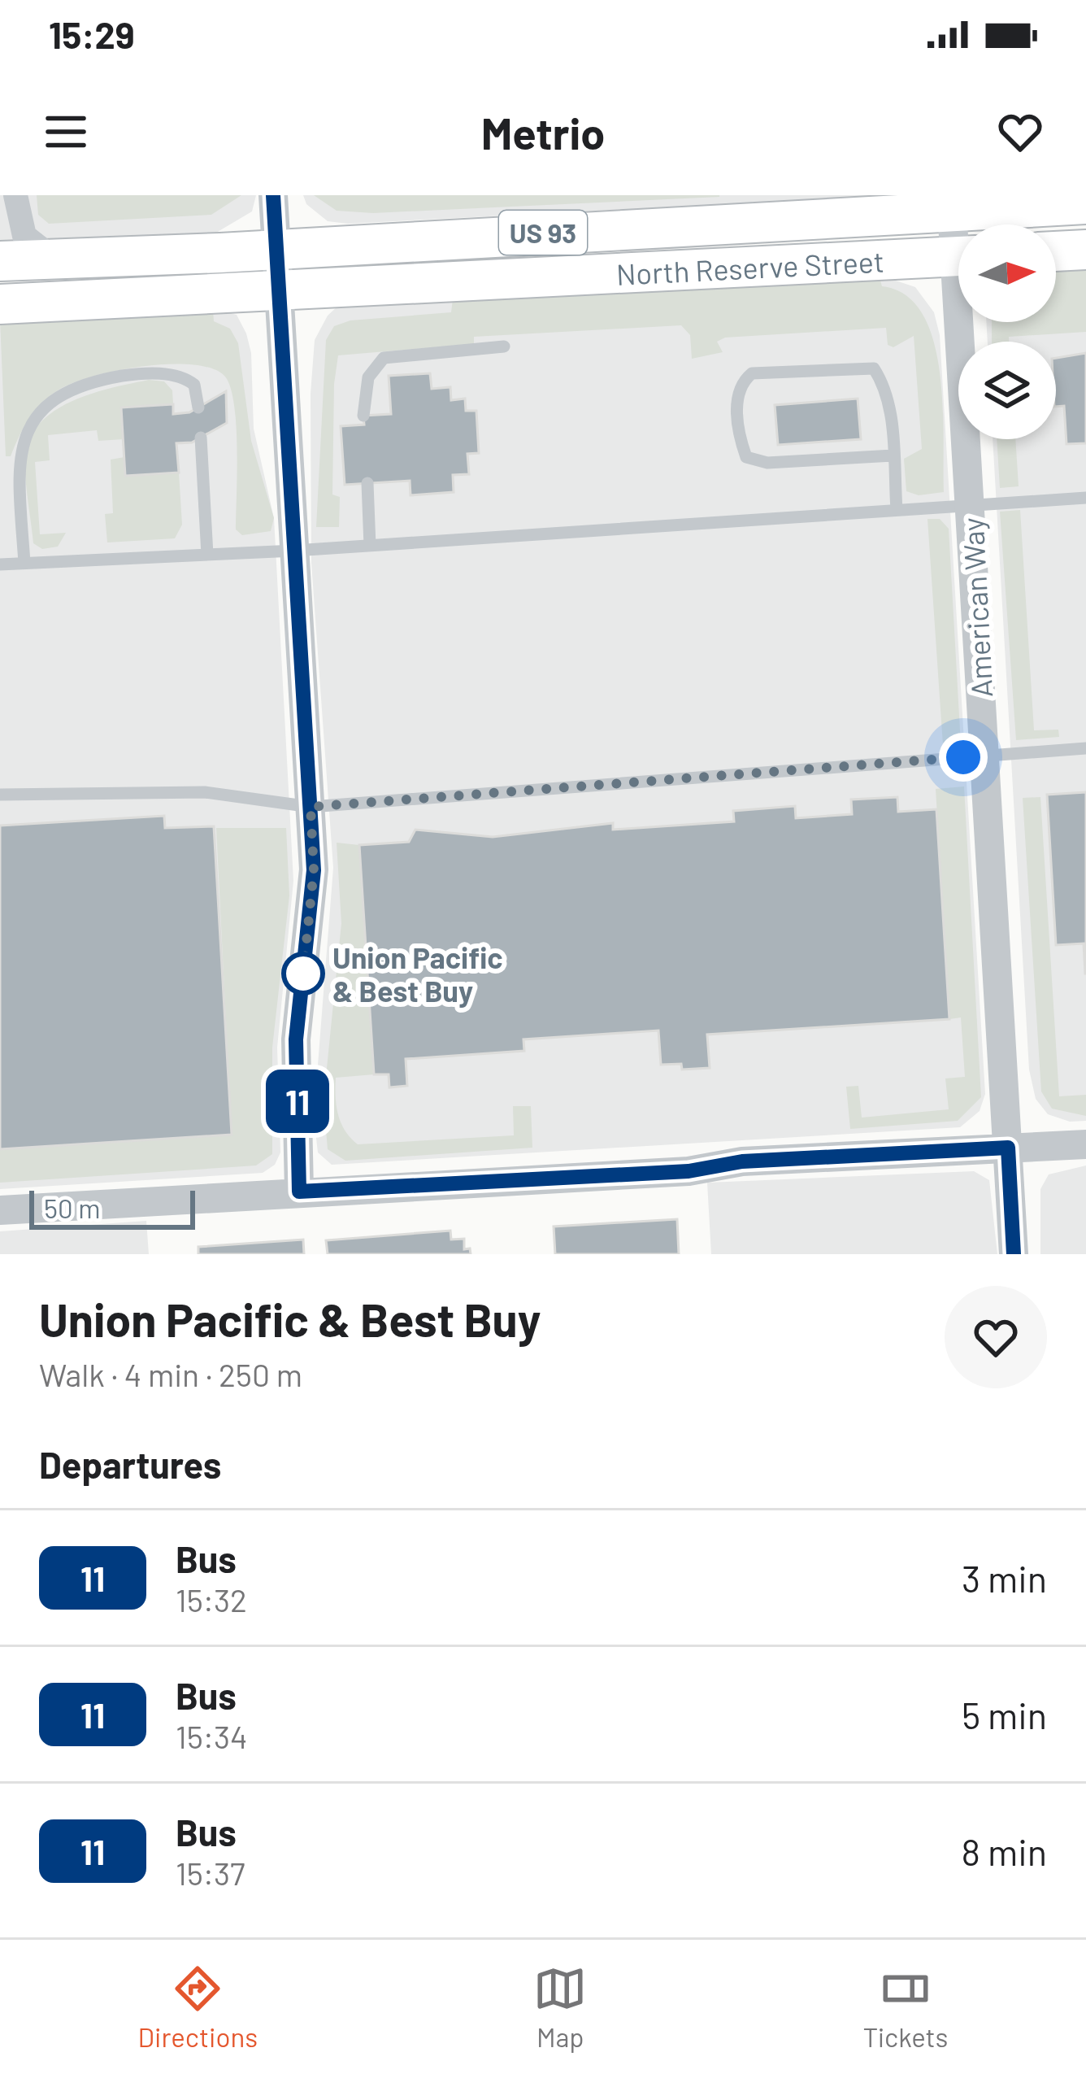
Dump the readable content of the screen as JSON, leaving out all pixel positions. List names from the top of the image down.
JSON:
{
  "streets": {
    "highway": ["US 93", "North Reserve Street"],
    "street": ["American Way"]
  },
  "crossings": [
    ["North Reserve Street", "American Way"]
  ],
  "places": ["Union Pacific & Best Buy"],
  "lines": ["bus line 11"],
  "scale_bar": "50 m",
  "north": "right",
  "page": {
    "status": "15:29",
    "header": "Metrio",
    "on_map": "11",
    "scale": "50 m",
    "heading": [
      ["Union Pacific & Best Buy", "Walk · 4 min · 250 m"],
      "Departures"
    ],
    "list": [
      {
        "mark": "11",
        "name": "Bus",
        "note": "15:32",
        "value": "3 min"
      },
      {
        "mark": "11",
        "name": "Bus",
        "note": "15:34",
        "value": "5 min"
      },
      {
        "mark": "11",
        "name": "Bus",
        "note": "15:37",
        "value": "8 min"
      }
    ],
    "tabs": ["Directions", "Map", "Tickets"]
  }
}
